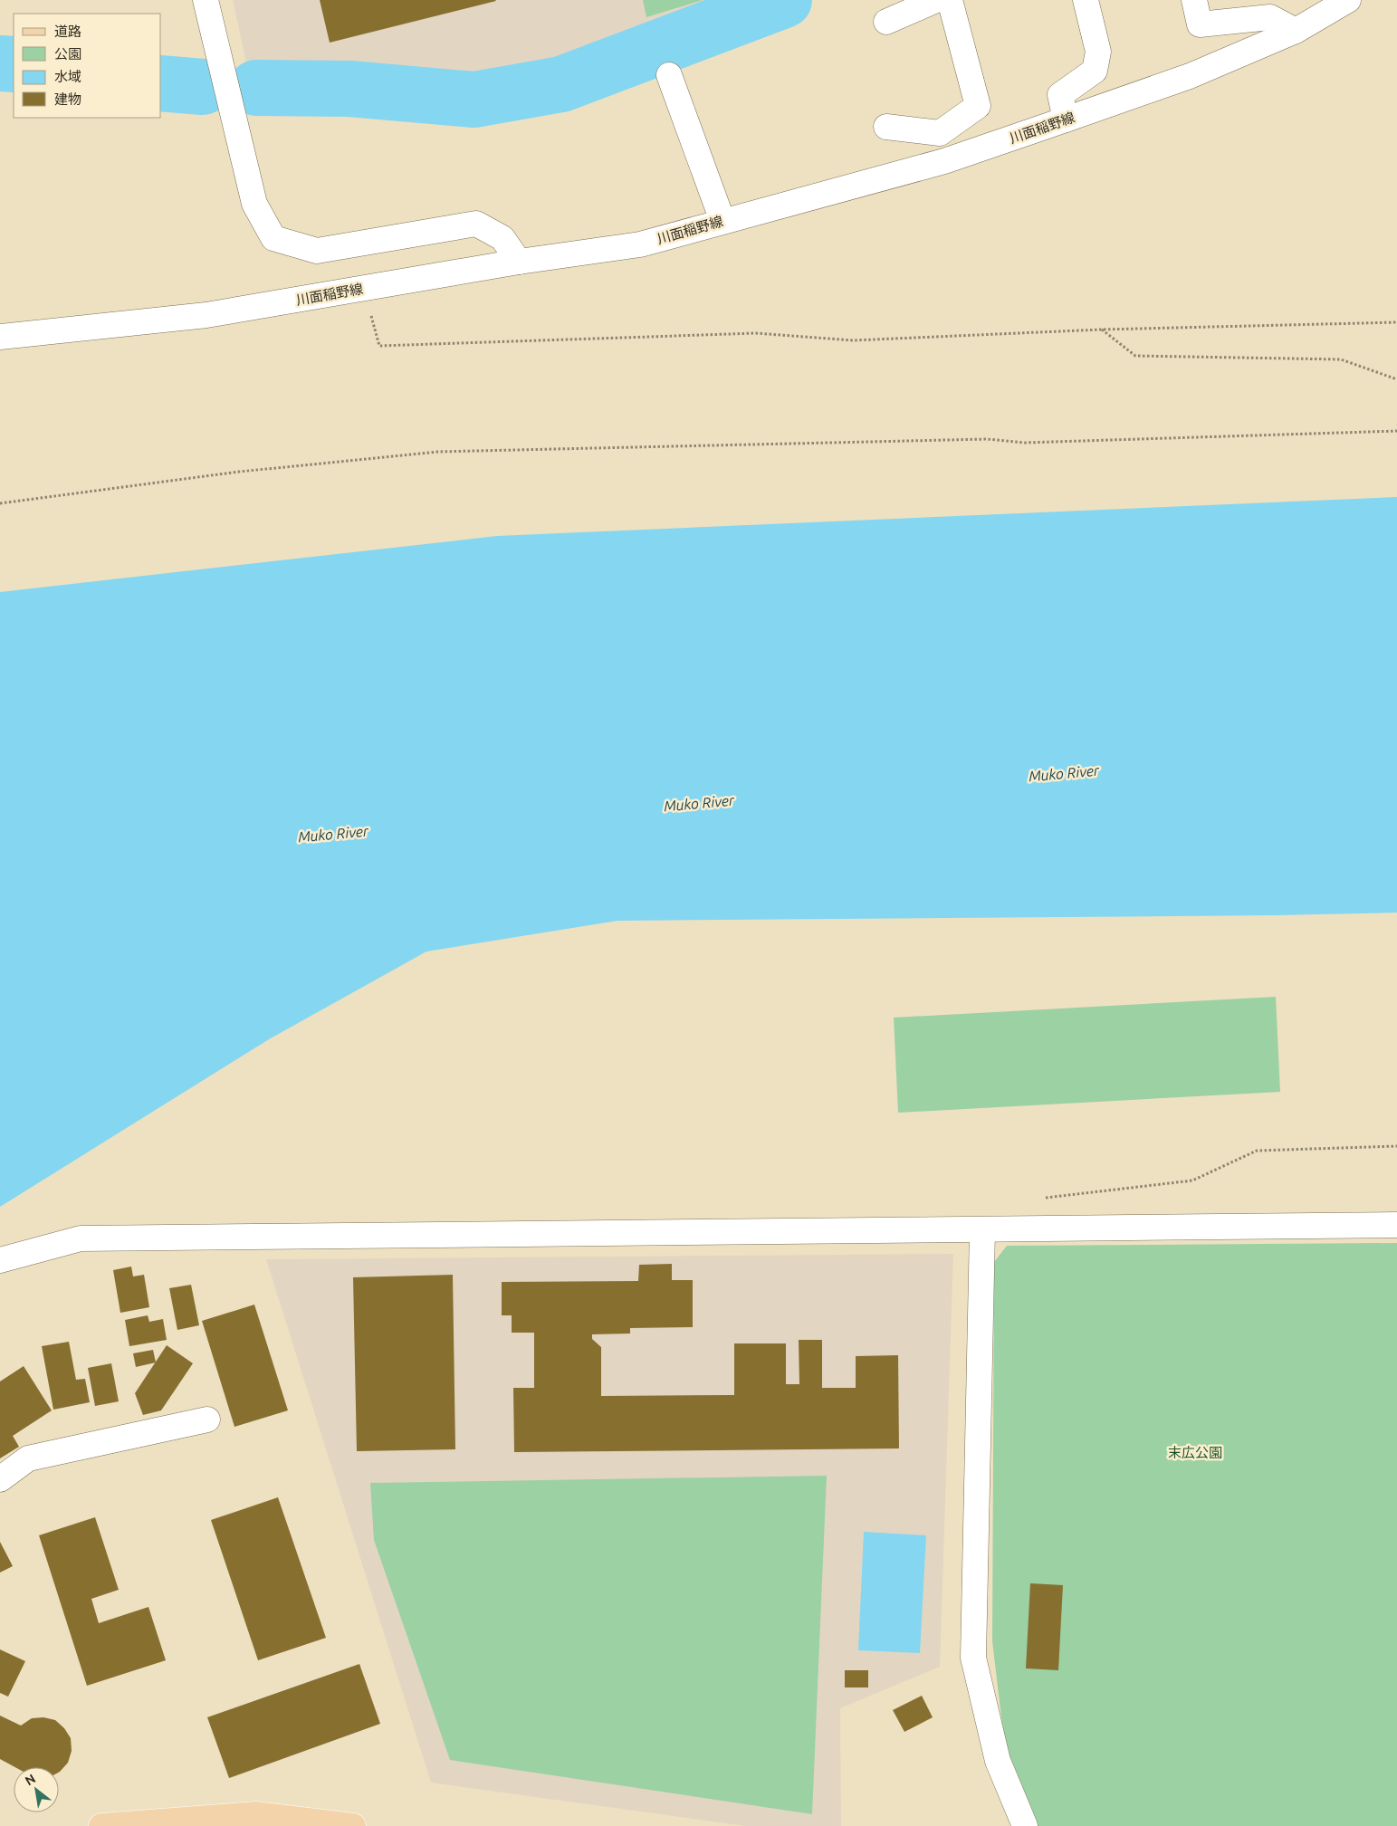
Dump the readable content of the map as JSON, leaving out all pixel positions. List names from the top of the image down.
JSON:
{
  "streets": {
    "street": ["川面稲野線"]
  },
  "water": ["Muko River"],
  "parks": ["末広公園"],
  "legend": [
    "道路",
    "公園",
    "水域",
    "建物"
  ],
  "north": "top left"
}
